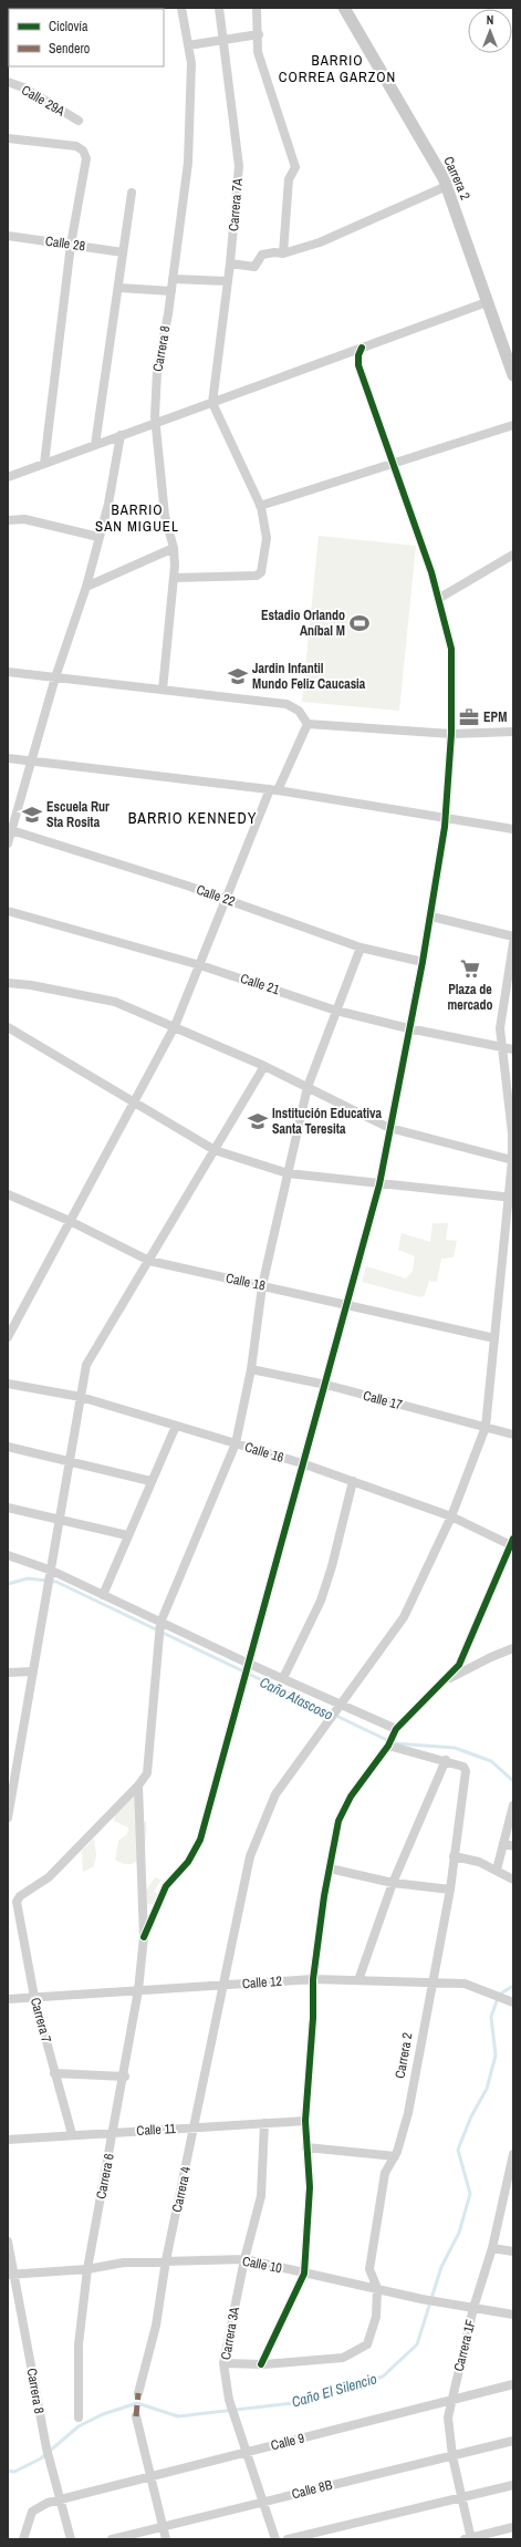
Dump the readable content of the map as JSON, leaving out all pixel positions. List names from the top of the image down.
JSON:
{
  "streets": {
    "street": [
      "Calle 29A",
      "Carrera 2",
      "Carrera 7A",
      "Calle 28",
      "Carrera 8",
      "Calle 22",
      "Calle 21",
      "Calle 18",
      "Calle 17",
      "Calle 16",
      "Calle 12",
      "Carrera 7",
      "Calle 11",
      "Carrera 6",
      "Carrera 4",
      "Calle 10",
      "Carrera 3A",
      "Carrera 1F",
      "Calle 9",
      "Calle 8B"
    ]
  },
  "crossings": [
    ["Carrera 2", "Calle 12"],
    ["Carrera 2", "Calle 10"],
    ["Carrera 8", "Calle 10"],
    ["Carrera 8", "Calle 9"],
    ["Calle 21", "Carrera 4"],
    ["Calle 18", "Carrera 4"],
    ["Calle 17", "Carrera 4"],
    ["Calle 16", "Carrera 4"],
    ["Calle 12", "Carrera 7"],
    ["Calle 12", "Carrera 6"],
    ["Calle 12", "Carrera 4"],
    ["Carrera 7", "Calle 11"],
    ["Calle 11", "Carrera 6"],
    ["Calle 11", "Carrera 4"],
    ["Calle 11", "Carrera 3A"],
    ["Carrera 6", "Calle 10"],
    ["Carrera 4", "Calle 10"],
    ["Calle 10", "Carrera 3A"],
    ["Calle 10", "Carrera 1F"],
    ["Carrera 3A", "Calle 9"],
    ["Carrera 3A", "Calle 8B"],
    ["Carrera 1F", "Calle 9"],
    ["Carrera 1F", "Calle 8B"]
  ],
  "districts": ["BARRIO CORREA GARZON", "BARRIO SAN MIGUEL", "BARRIO KENNEDY"],
  "water": ["Caño Atascoso", "Caño El Silencio"],
  "places": {
    "sports": ["Estadio Orlando Aníbal M"],
    "school or university": ["Jardin Infantil Mundo Feliz Caucasia", "Escuela Rur Sta Rosita", "Institución Educativa Santa Teresita"],
    "office": ["EPM"],
    "supermarket": ["Plaza de mercado"]
  },
  "legend": ["Ciclovía", "Sendero"],
  "north": "top"
}
